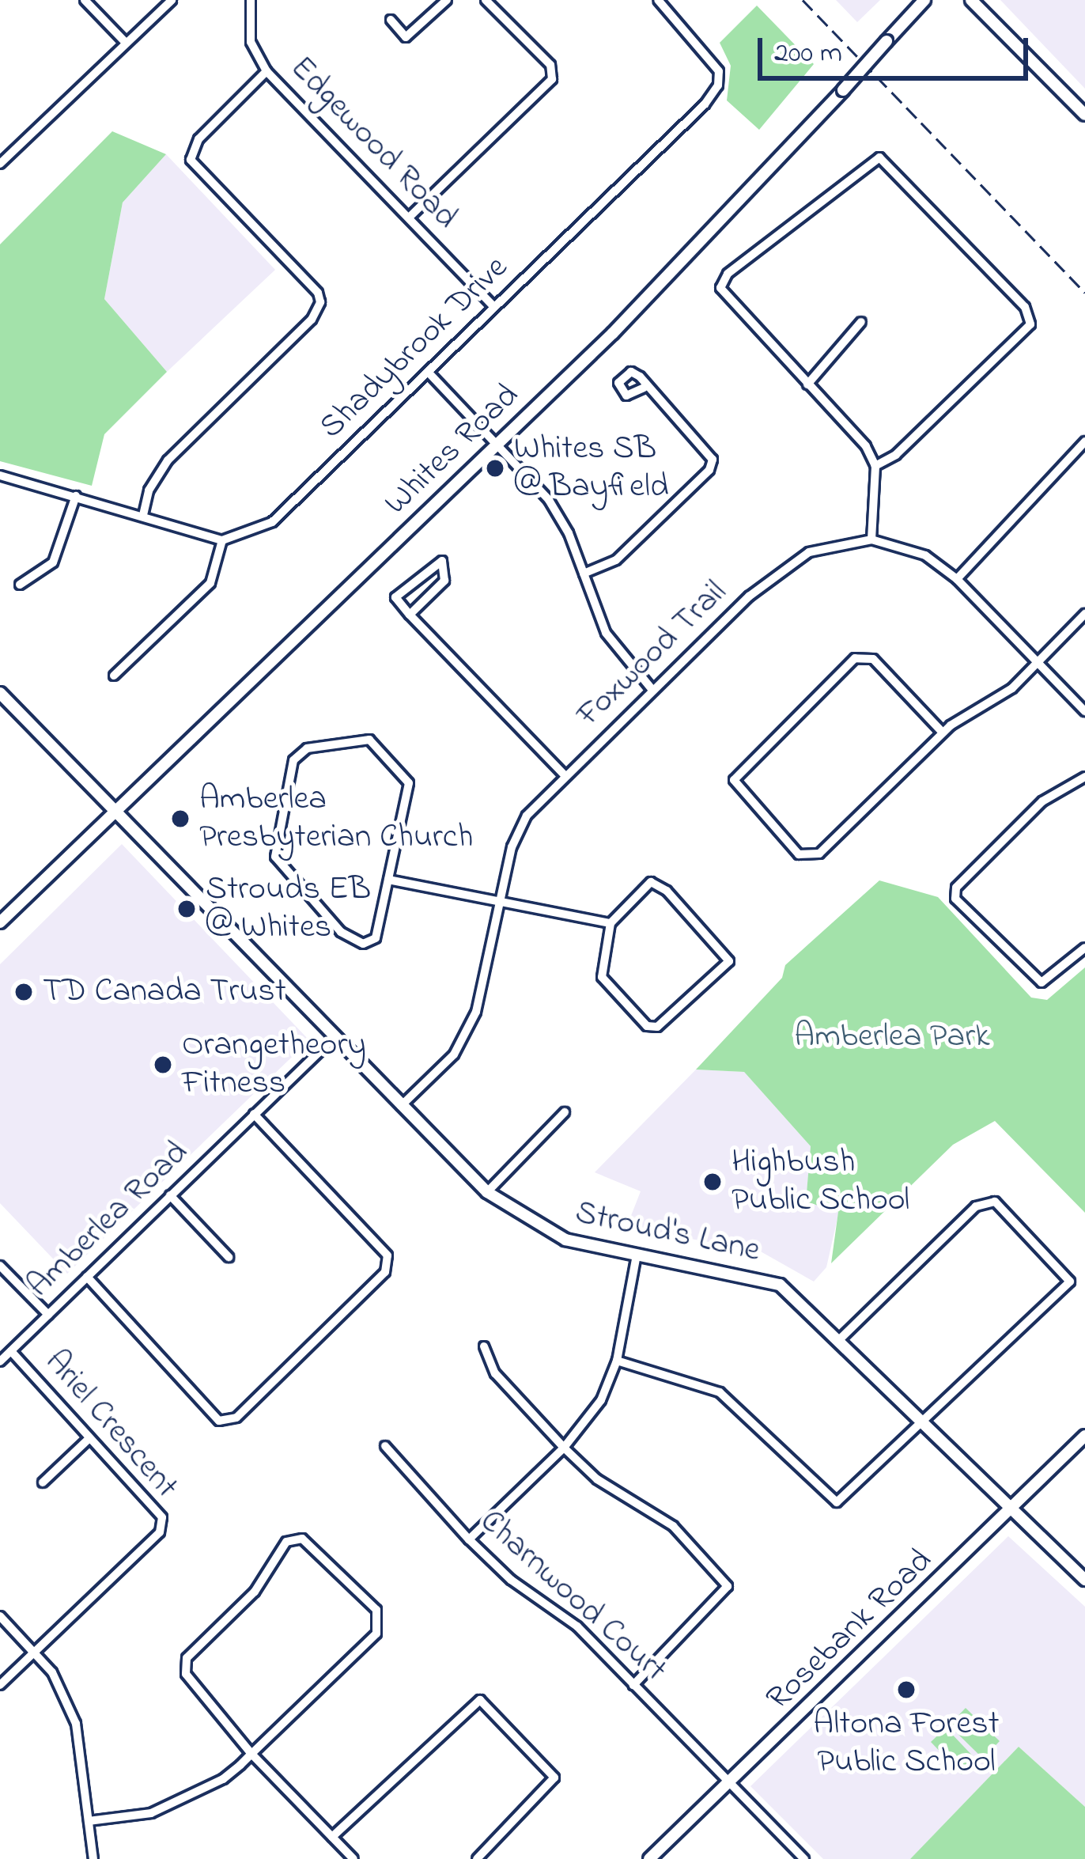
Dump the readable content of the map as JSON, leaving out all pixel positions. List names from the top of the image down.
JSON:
{
  "streets": {
    "street": [
      "Edgewood Road",
      "Shadybrook Drive",
      "Whites Road",
      "Foxwood Trail",
      "Amberlea Road",
      "Stroud's Lane",
      "Ariel Crescent",
      "Charnwood Court",
      "Rosebank Road"
    ]
  },
  "crossings": [
    ["Edgewood Road", "Shadybrook Drive"],
    ["Whites Road", "Stroud's Lane"],
    ["Foxwood Trail", "Stroud's Lane"],
    ["Amberlea Road", "Stroud's Lane"],
    ["Amberlea Road", "Ariel Crescent"],
    ["Stroud's Lane", "Rosebank Road"],
    ["Charnwood Court", "Rosebank Road"]
  ],
  "parks": ["Amberlea Park"],
  "places": [
    "Whites SB @ Bayfield",
    "Amberlea Presbyterian Church",
    "Strouds EB @ Whites",
    "TD Canada Trust",
    "Orangetheory Fitness",
    "Highbush Public School",
    "Altona Forest Public School"
  ],
  "scale_bar": "200 m"
}
